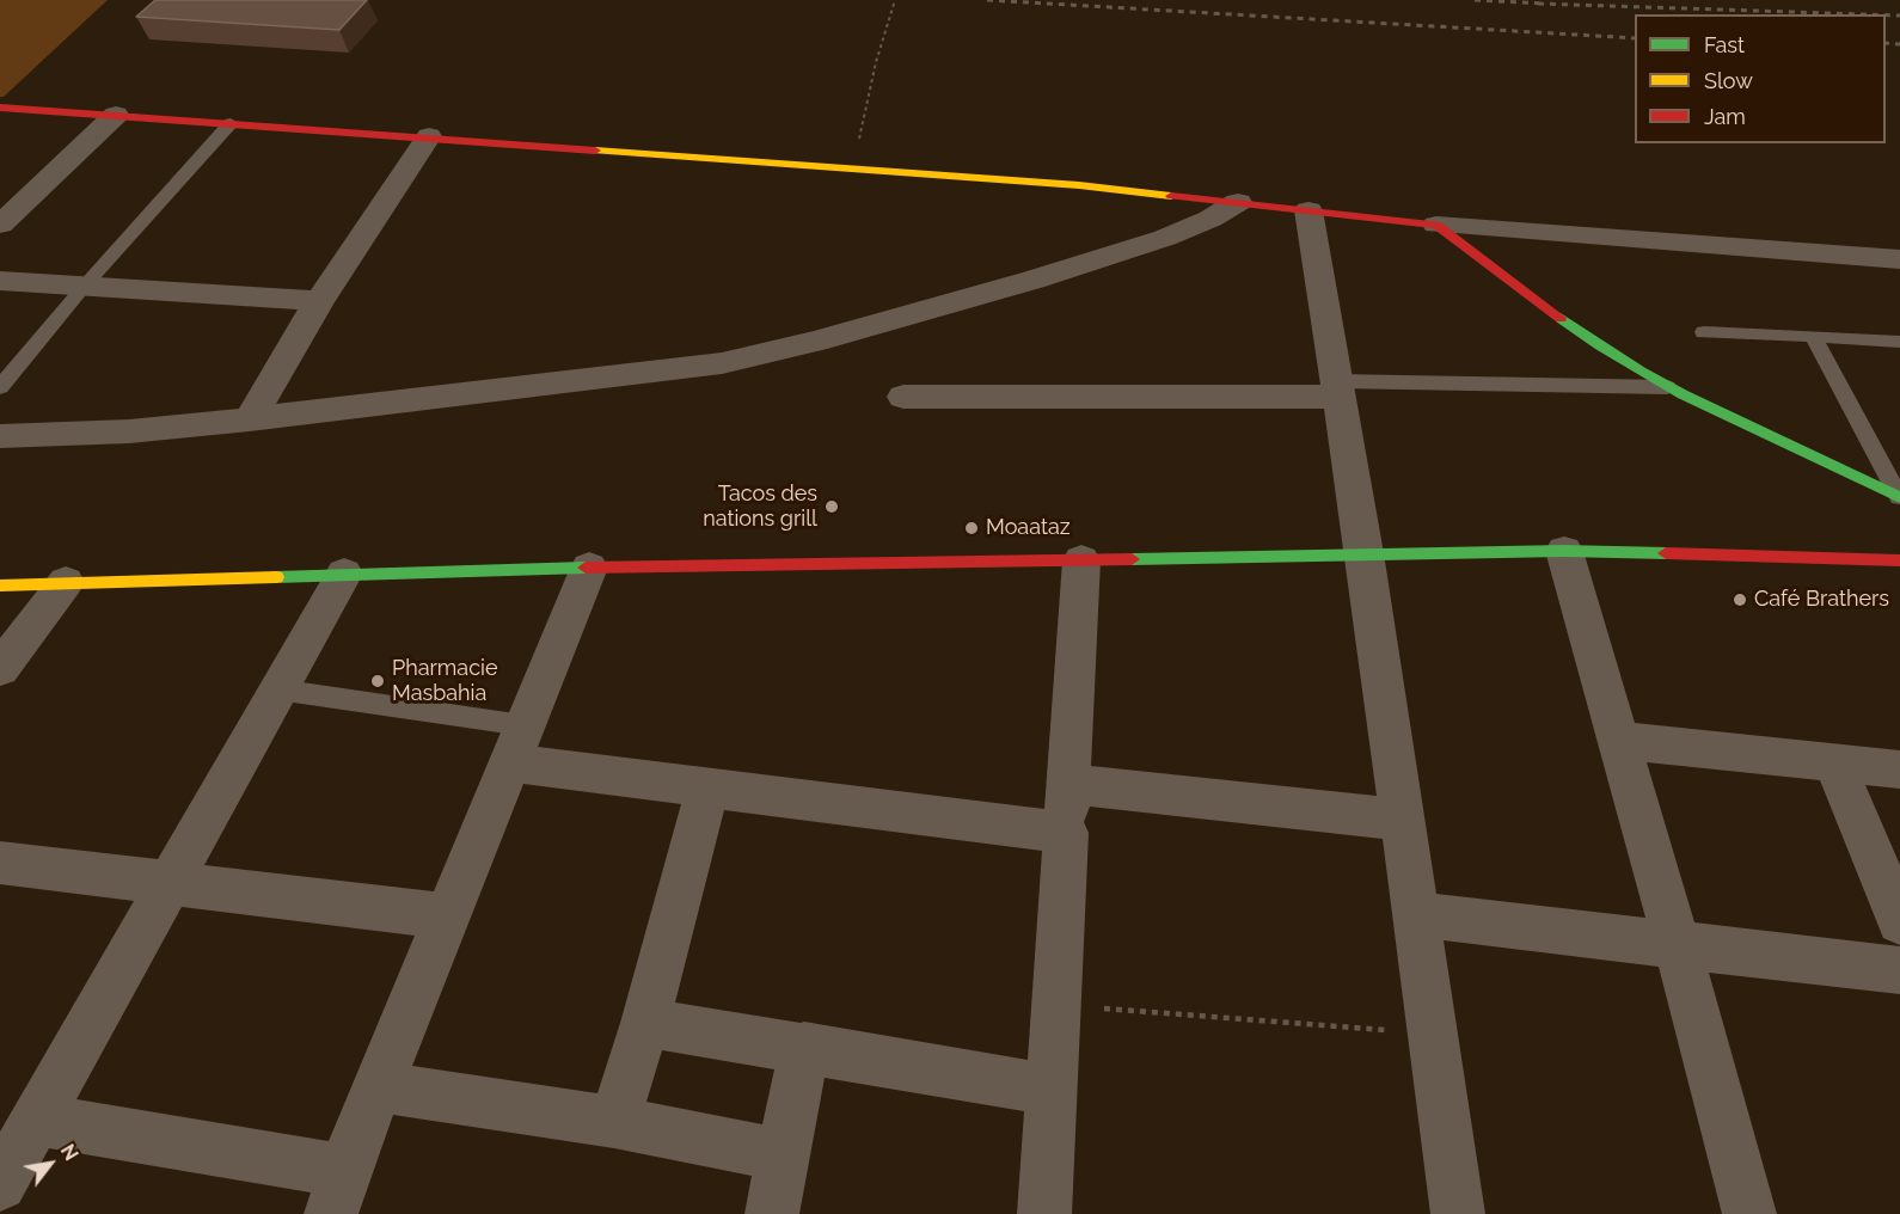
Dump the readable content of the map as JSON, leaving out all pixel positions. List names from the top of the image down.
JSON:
{
  "places": [
    "Tacos des nations grill",
    "Moaataz",
    "Café Brathers",
    "Pharmacie Masbahia"
  ],
  "legend": ["Fast", "Slow", "Jam"],
  "north": "top right"
}
